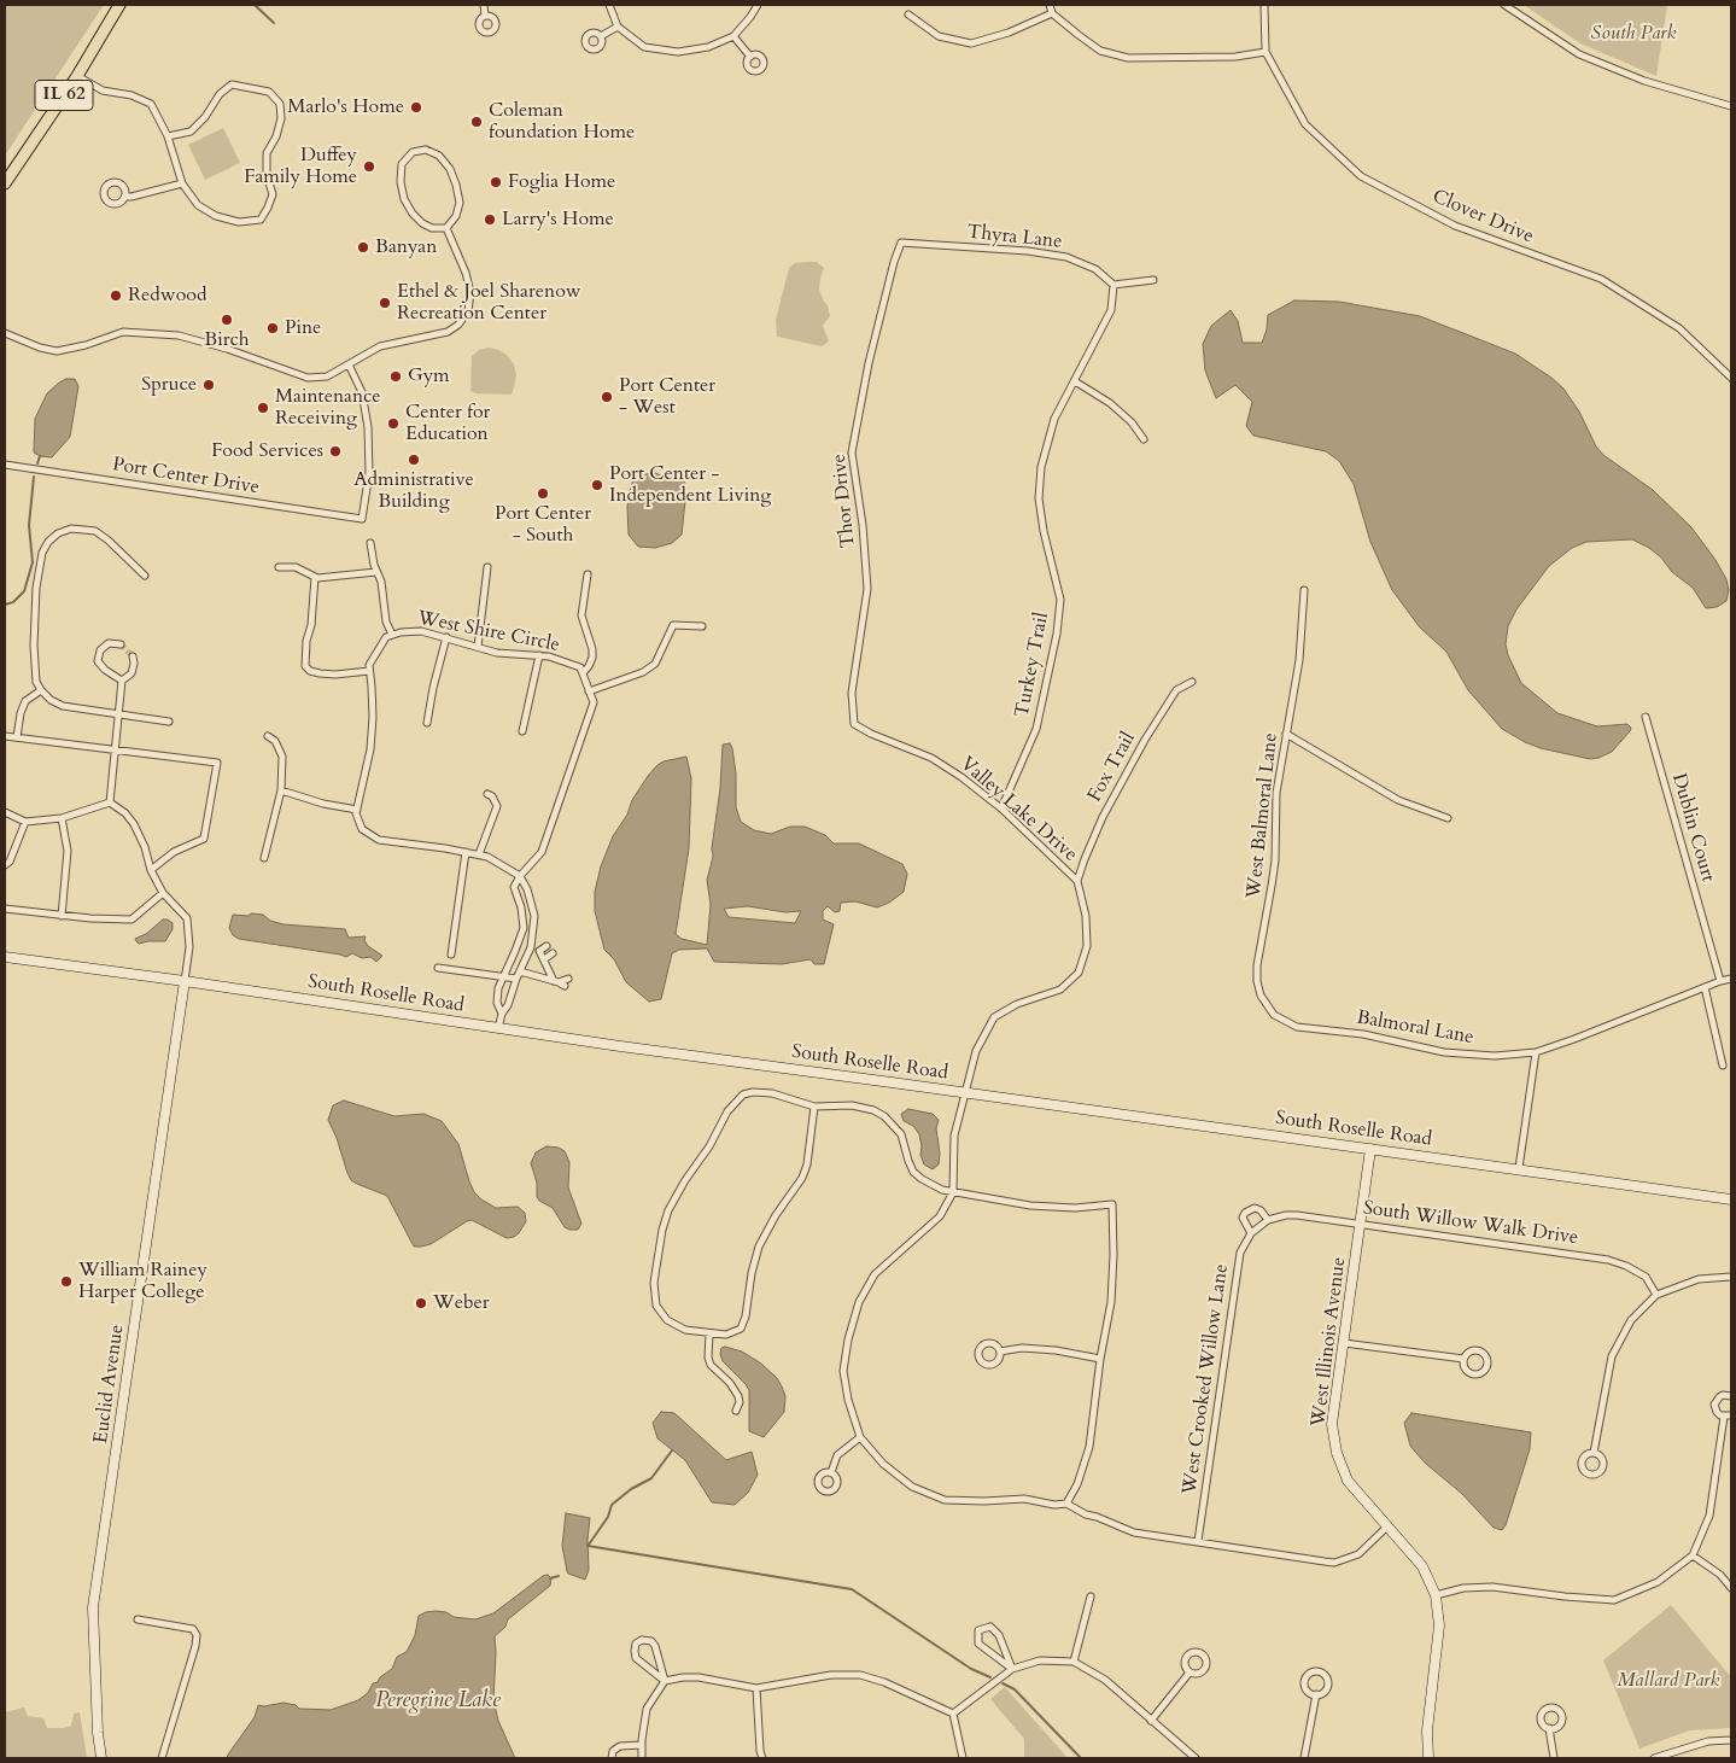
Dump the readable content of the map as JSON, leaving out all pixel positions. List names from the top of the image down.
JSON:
{
  "streets": {
    "main road": [
      "IL 62",
      "South Roselle Road",
      "West Illinois Avenue",
      "Euclid Avenue"
    ],
    "street": [
      "Clover Drive",
      "Thyra Lane",
      "Port Center Drive",
      "Thor Drive",
      "West Shire Circle",
      "Turkey Trail",
      "Fox Trail",
      "Valley Lake Drive",
      "West Balmoral Lane",
      "Dublin Court",
      "Balmoral Lane",
      "South Willow Walk Drive",
      "West Crooked Willow Lane"
    ]
  },
  "crossings": [
    ["Thyra Lane", "Thor Drive"],
    ["Thyra Lane", "Turkey Trail"],
    ["Thor Drive", "Valley Lake Drive"],
    ["Turkey Trail", "Valley Lake Drive"],
    ["Fox Trail", "Valley Lake Drive"],
    ["Valley Lake Drive", "South Roselle Road"],
    ["West Balmoral Lane", "Balmoral Lane"],
    ["Dublin Court", "Balmoral Lane"],
    ["South Roselle Road", "West Illinois Avenue"],
    ["South Roselle Road", "Euclid Avenue"],
    ["South Willow Walk Drive", "West Illinois Avenue"],
    ["South Willow Walk Drive", "West Crooked Willow Lane"]
  ],
  "water": ["Peregrine Lake"],
  "parks": ["South Park", "Mallard Park"],
  "places": [
    "Marlo's Home",
    "Coleman foundation Home",
    "Duffey Family Home",
    "Foglia Home",
    "Larry's Home",
    "Banyan",
    "Redwood",
    "Ethel & Joel Sharenow Recreation Center",
    "Birch",
    "Pine",
    "Gym",
    "Spruce",
    "Port Center - West",
    "Maintenance Receiving",
    "Center for Education",
    "Food Services",
    "Administrative Building",
    "Port Center - Independent Living",
    "Port Center - South",
    "William Rainey Harper College",
    "Weber"
  ]
}
